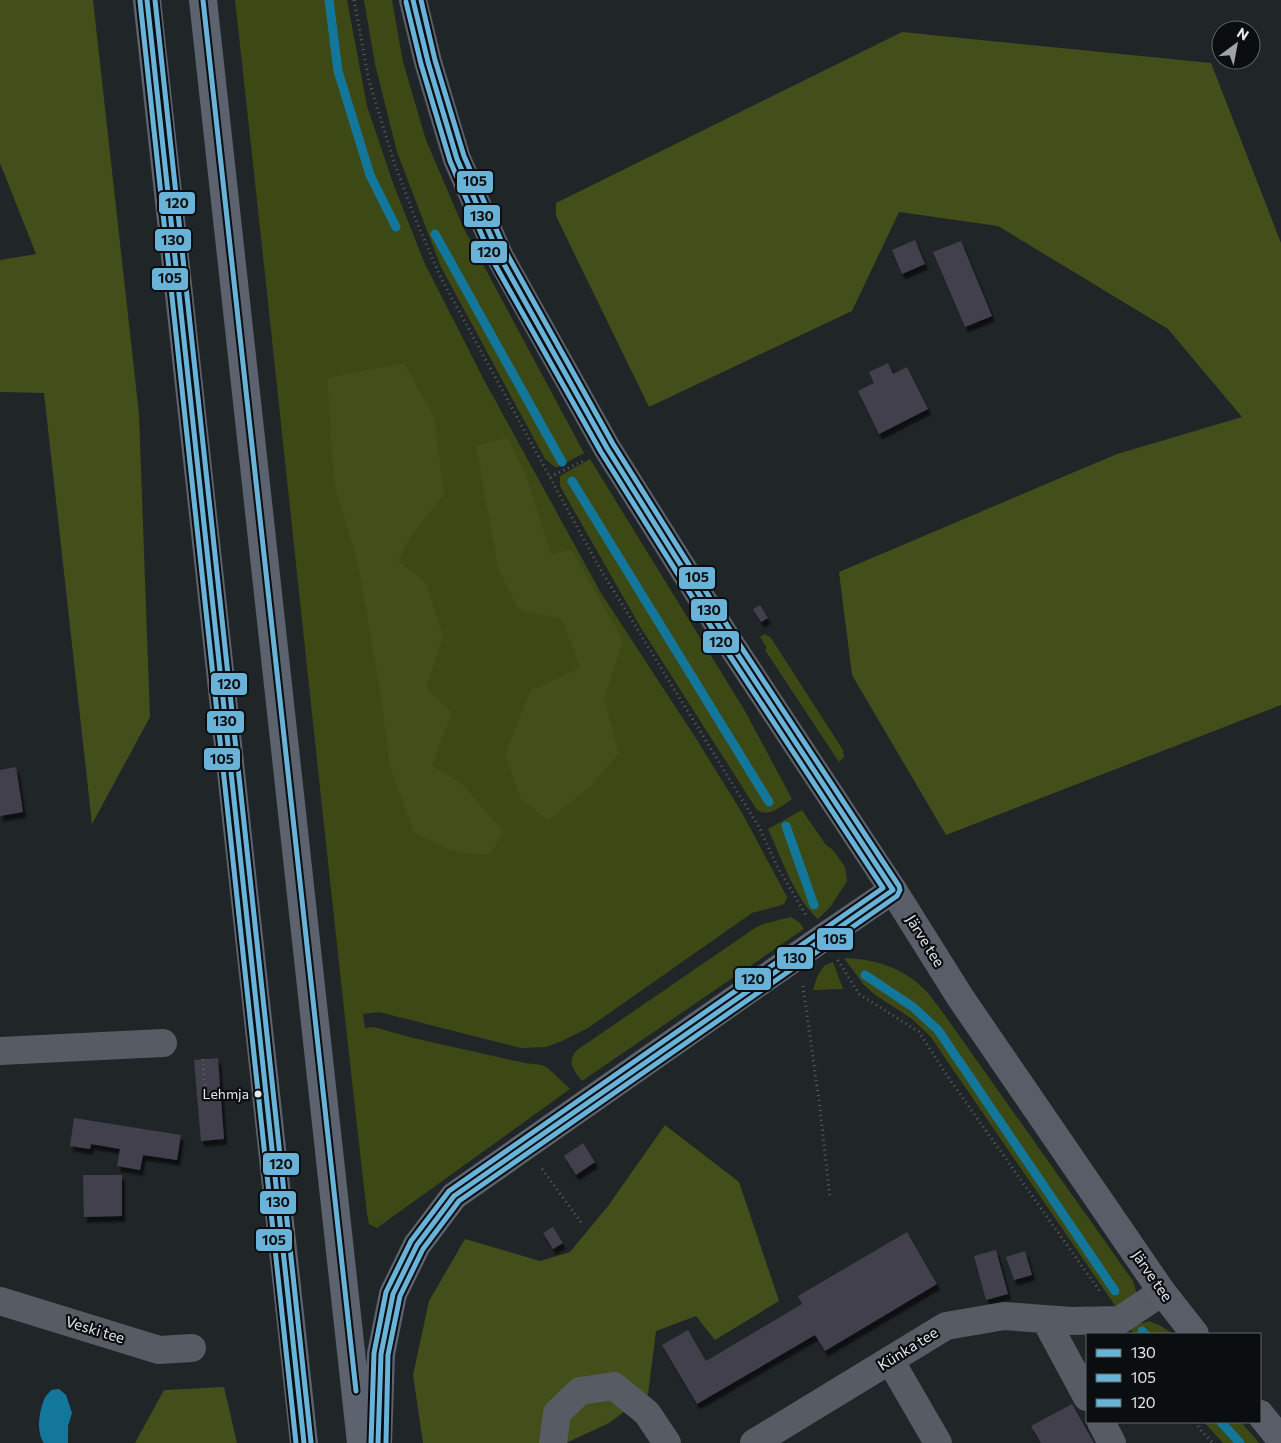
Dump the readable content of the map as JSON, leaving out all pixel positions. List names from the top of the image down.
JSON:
{
  "streets": {
    "street": ["Järve tee", "Veski tee", "Künka tee"]
  },
  "places": ["Lehmja"],
  "lines": ["transit line 130", "transit line 105", "transit line 120"],
  "legend": ["130", "105", "120"],
  "north": "top right"
}
